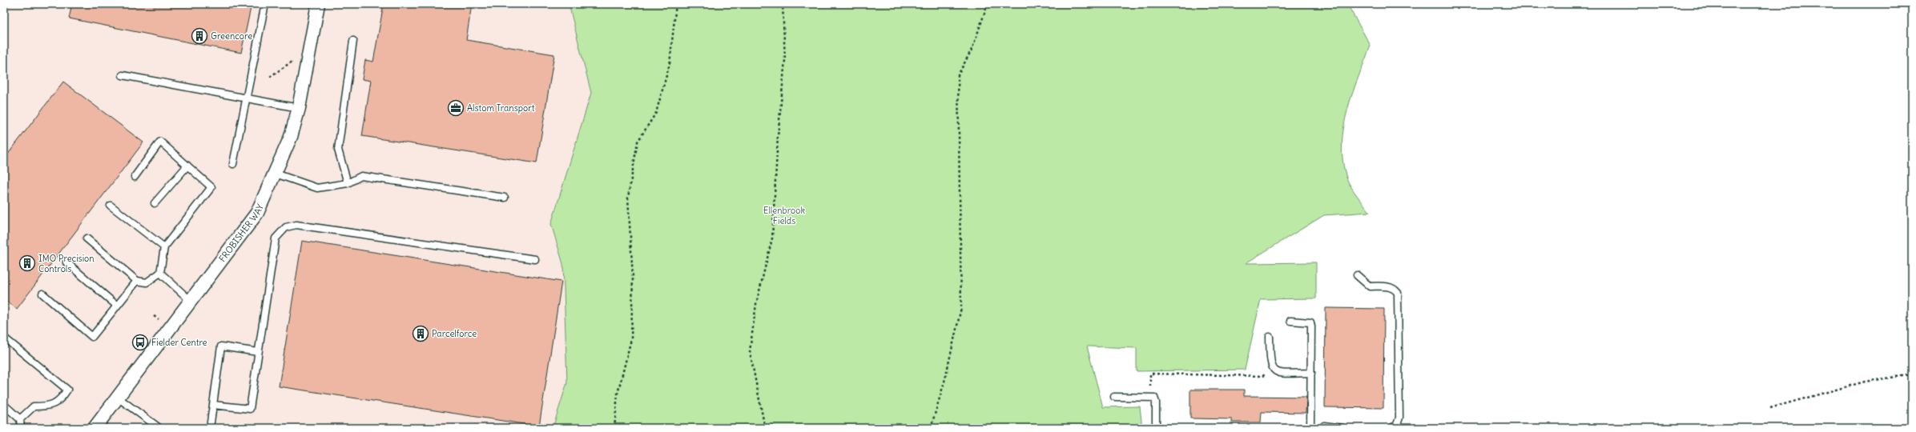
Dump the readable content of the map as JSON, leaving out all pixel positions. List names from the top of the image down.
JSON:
{
  "streets": {
    "street": ["FROBISHER WAY"]
  },
  "parks": ["Ellenbrook Fields"],
  "places": {
    "building": ["Greencore", "IMO Precision Controls", "Parcelforce"],
    "office": ["Alstom Transport"],
    "bus stop": ["Fielder Centre"]
  }
}
